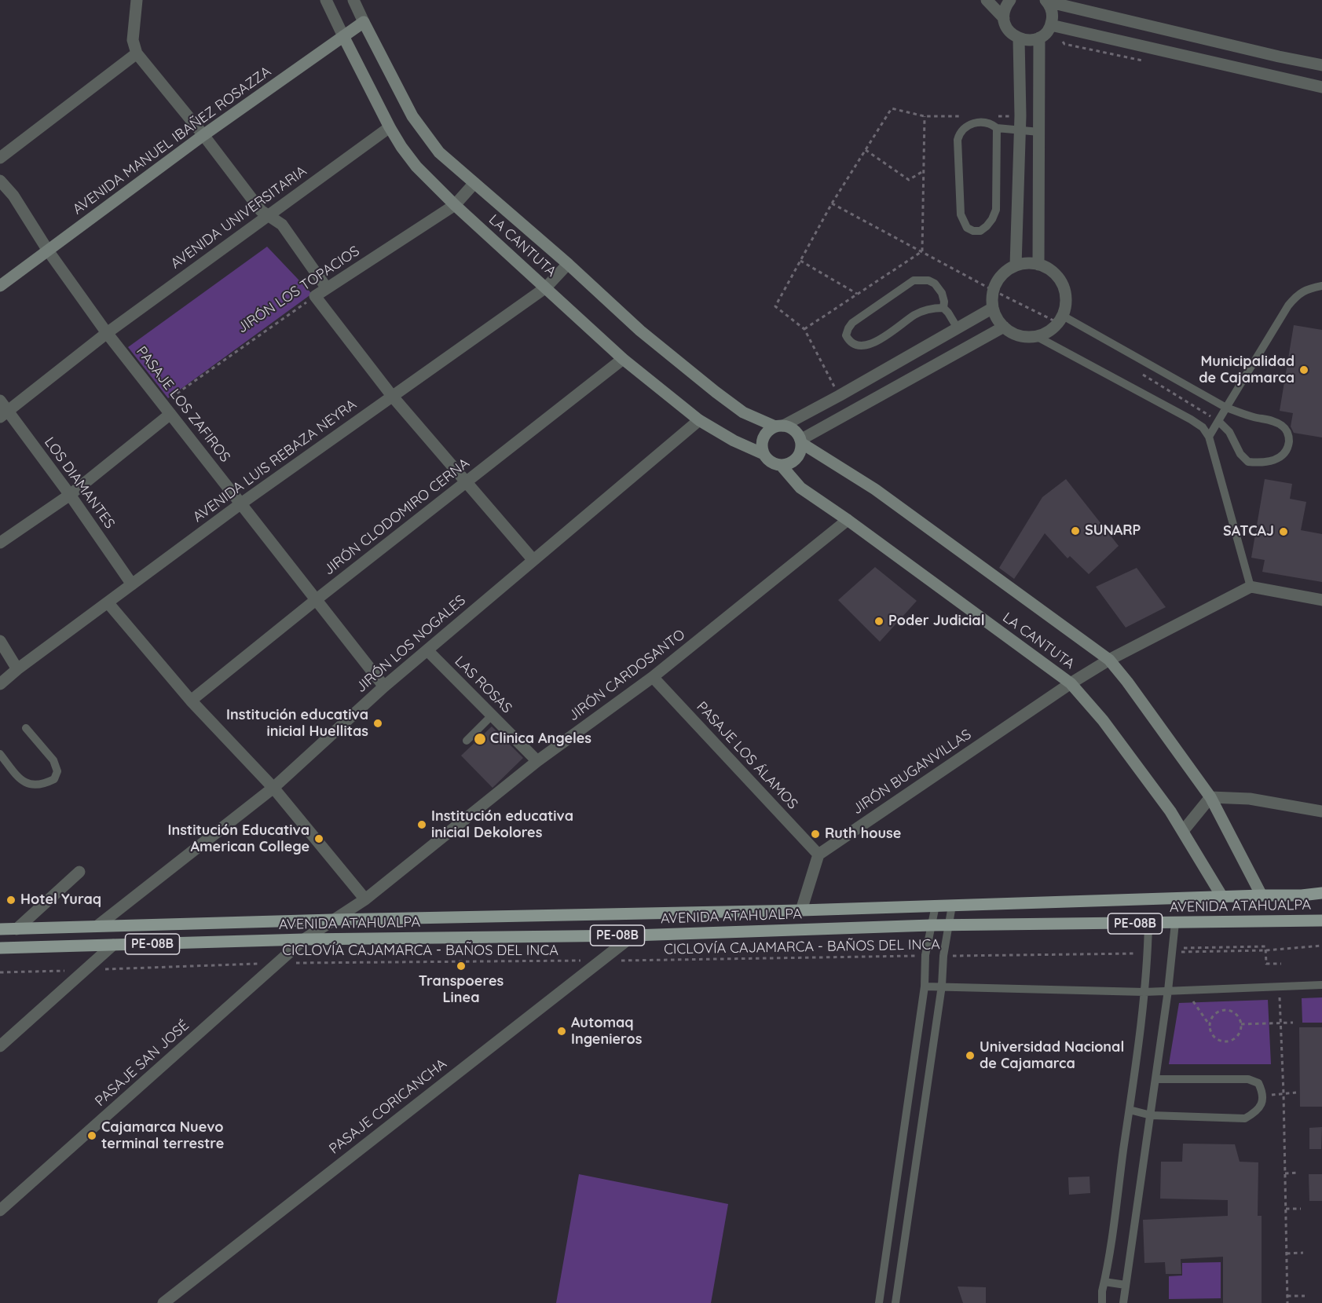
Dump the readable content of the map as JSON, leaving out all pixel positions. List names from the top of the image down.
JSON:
{
  "streets": {
    "main road": ["AVENIDA ATAHUALPA", "PE-08B"],
    "street": [
      "AVENIDA MANUEL IBAÑEZ ROSAZZA",
      "AVENIDA UNIVERSITARIA",
      "LA CANTUTA",
      "JIRÓN LOS TOPACIOS",
      "PASAJE LOS ZAFIROS",
      "AVENIDA LUIS REBAZA NEYRA",
      "LOS DIAMANTES",
      "JIRÓN CLODOMIRO CERNA",
      "JIRÓN LOS NOGALES",
      "JIRÓN CARDOSANTO",
      "LAS ROSAS",
      "PASAJE LOS ÁLAMOS",
      "JIRÓN BUGANVILLAS",
      "PASAJE SAN JOSÉ",
      "PASAJE CORICANCHA"
    ],
    "path": ["CICLOVÍA CAJAMARCA - BAÑOS DEL INCA"]
  },
  "crossings": [
    ["AVENIDA MANUEL IBAÑEZ ROSAZZA", "LA CANTUTA"],
    ["AVENIDA MANUEL IBAÑEZ ROSAZZA", "PASAJE LOS ZAFIROS"],
    ["AVENIDA UNIVERSITARIA", "LA CANTUTA"],
    ["AVENIDA UNIVERSITARIA", "PASAJE LOS ZAFIROS"],
    ["AVENIDA UNIVERSITARIA", "LOS DIAMANTES"],
    ["LA CANTUTA", "JIRÓN LOS TOPACIOS"],
    ["LA CANTUTA", "AVENIDA LUIS REBAZA NEYRA"],
    ["LA CANTUTA", "JIRÓN CLODOMIRO CERNA"],
    ["LA CANTUTA", "JIRÓN LOS NOGALES"],
    ["LA CANTUTA", "JIRÓN CARDOSANTO"],
    ["LA CANTUTA", "JIRÓN BUGANVILLAS"],
    ["LA CANTUTA", "AVENIDA ATAHUALPA"],
    ["LA CANTUTA", "PE-08B"],
    ["JIRÓN LOS TOPACIOS", "PASAJE LOS ZAFIROS"],
    ["PASAJE LOS ZAFIROS", "AVENIDA LUIS REBAZA NEYRA"],
    ["PASAJE LOS ZAFIROS", "JIRÓN CLODOMIRO CERNA"],
    ["PASAJE LOS ZAFIROS", "JIRÓN LOS NOGALES"],
    ["AVENIDA LUIS REBAZA NEYRA", "LOS DIAMANTES"],
    ["JIRÓN LOS NOGALES", "LAS ROSAS"],
    ["JIRÓN LOS NOGALES", "AVENIDA ATAHUALPA"],
    ["JIRÓN CARDOSANTO", "LAS ROSAS"],
    ["JIRÓN CARDOSANTO", "PASAJE LOS ÁLAMOS"],
    ["JIRÓN CARDOSANTO", "AVENIDA ATAHUALPA"],
    ["JIRÓN CARDOSANTO", "PASAJE SAN JOSÉ"],
    ["PASAJE LOS ÁLAMOS", "JIRÓN BUGANVILLAS"],
    ["AVENIDA ATAHUALPA", "PE-08B"],
    ["AVENIDA ATAHUALPA", "PASAJE SAN JOSÉ"],
    ["AVENIDA ATAHUALPA", "PASAJE CORICANCHA"],
    ["CICLOVÍA CAJAMARCA - BAÑOS DEL INCA", "PASAJE SAN JOSÉ"],
    ["CICLOVÍA CAJAMARCA - BAÑOS DEL INCA", "PASAJE CORICANCHA"]
  ],
  "places": [
    "Municipalidad de Cajamarca",
    "SUNARP",
    "SATCAJ",
    "Poder Judicial",
    "Institución educativa inicial Huellitas",
    "Clinica Angeles",
    "Institución educativa inicial Dekolores",
    "Ruth house",
    "Institución Educativa American College",
    "Hotel Yuraq",
    "Transpoeres Linea",
    "Automaq Ingenieros",
    "Universidad Nacional de Cajamarca",
    "Cajamarca Nuevo terminal terrestre"
  ]
}
